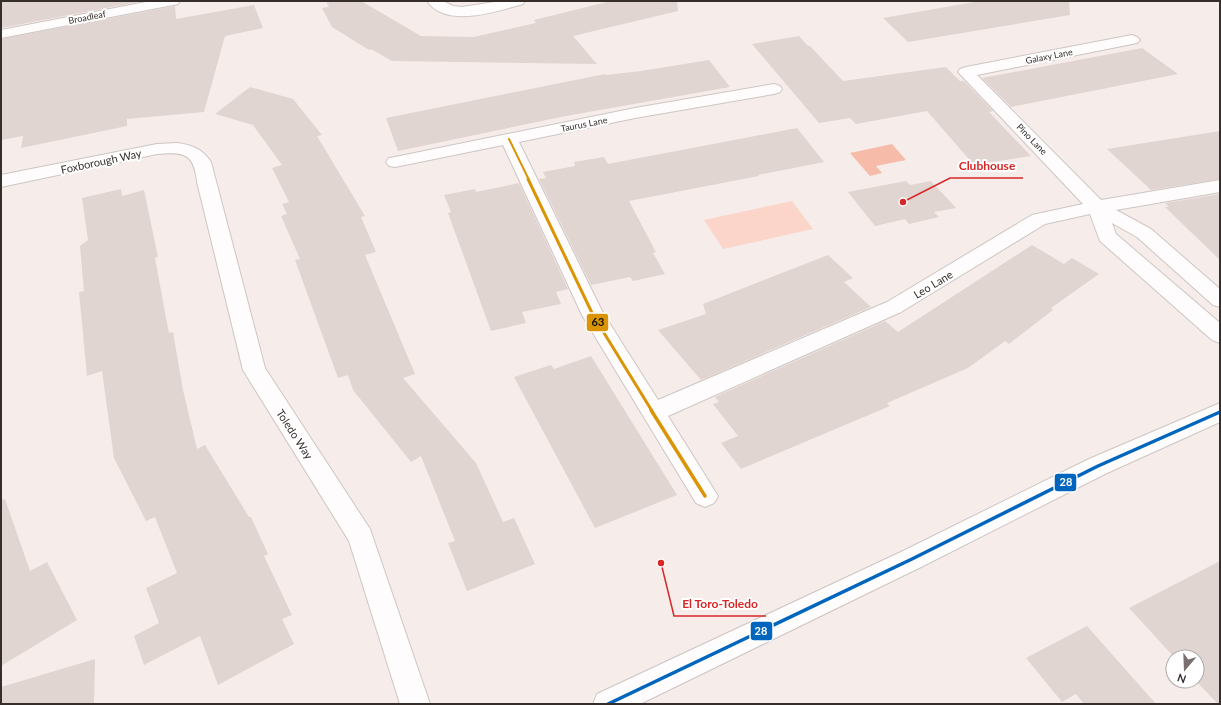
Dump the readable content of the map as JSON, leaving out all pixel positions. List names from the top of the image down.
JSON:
{
  "streets": {
    "street": [
      "Broadleaf",
      "Galaxy Lane",
      "Taurus Lane",
      "Pino Lane",
      "Foxborough Way",
      "Leo Lane",
      "Toledo Way"
    ]
  },
  "crossings": [
    ["Galaxy Lane", "Pino Lane"],
    ["Pino Lane", "Leo Lane"],
    ["Foxborough Way", "Toledo Way"]
  ],
  "places": ["Clubhouse", "El Toro-Toledo"],
  "lines": ["transit line 63", "transit line 28"],
  "north": "bottom"
}
